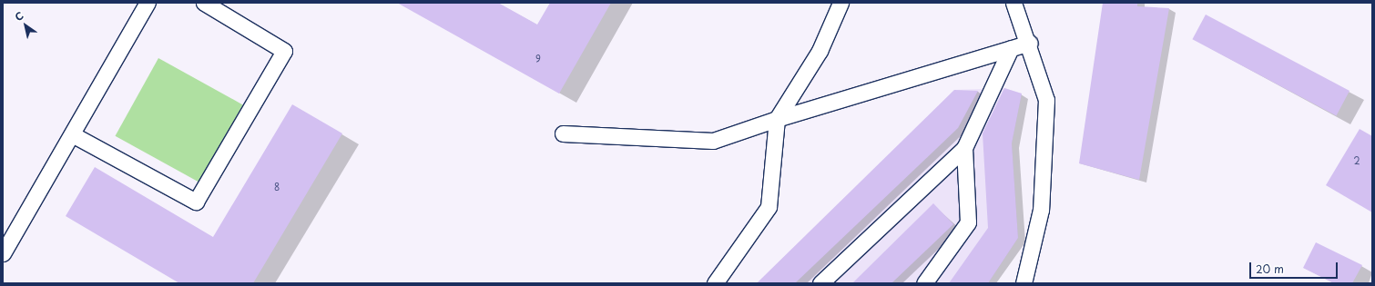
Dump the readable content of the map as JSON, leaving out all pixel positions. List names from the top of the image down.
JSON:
{
  "house_numbers": ["9", "2", "8"],
  "scale_bar": "20 m",
  "north": "top left"
}
